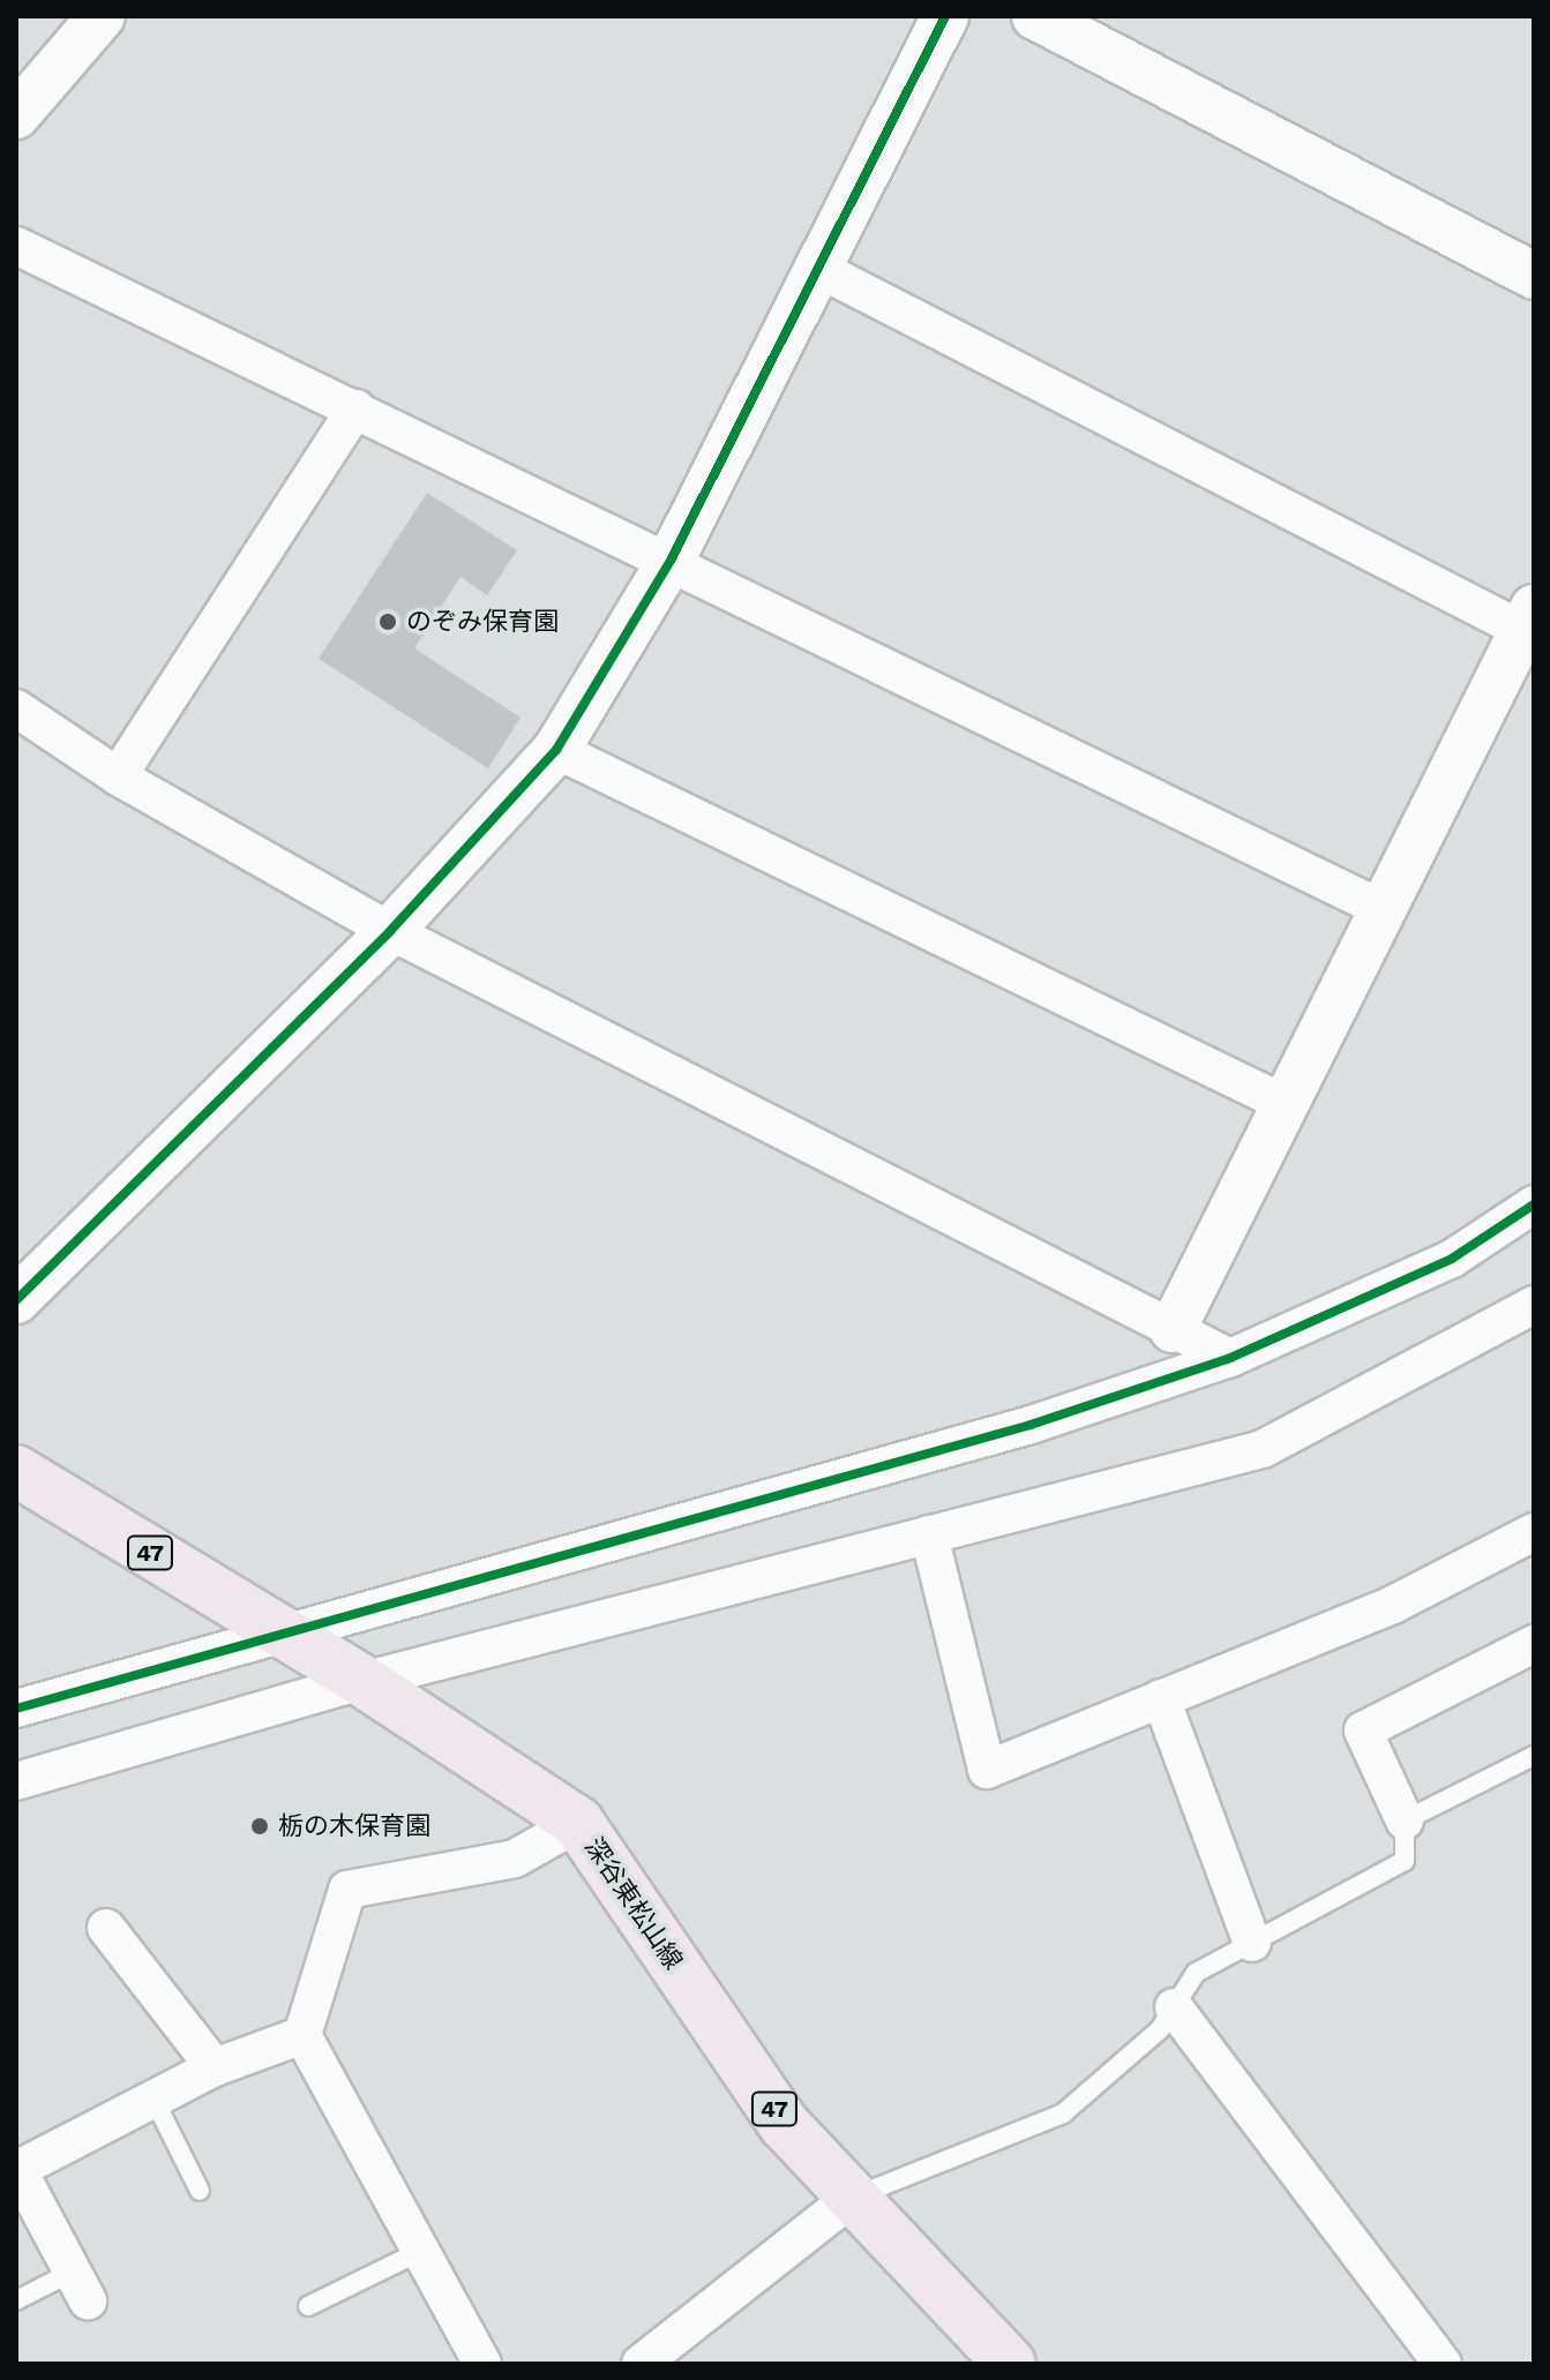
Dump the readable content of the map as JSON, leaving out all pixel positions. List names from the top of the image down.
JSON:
{
  "streets": {
    "main road": ["47", "深谷東松山線"]
  },
  "places": ["のぞみ保育園", "栃の木保育園"]
}
